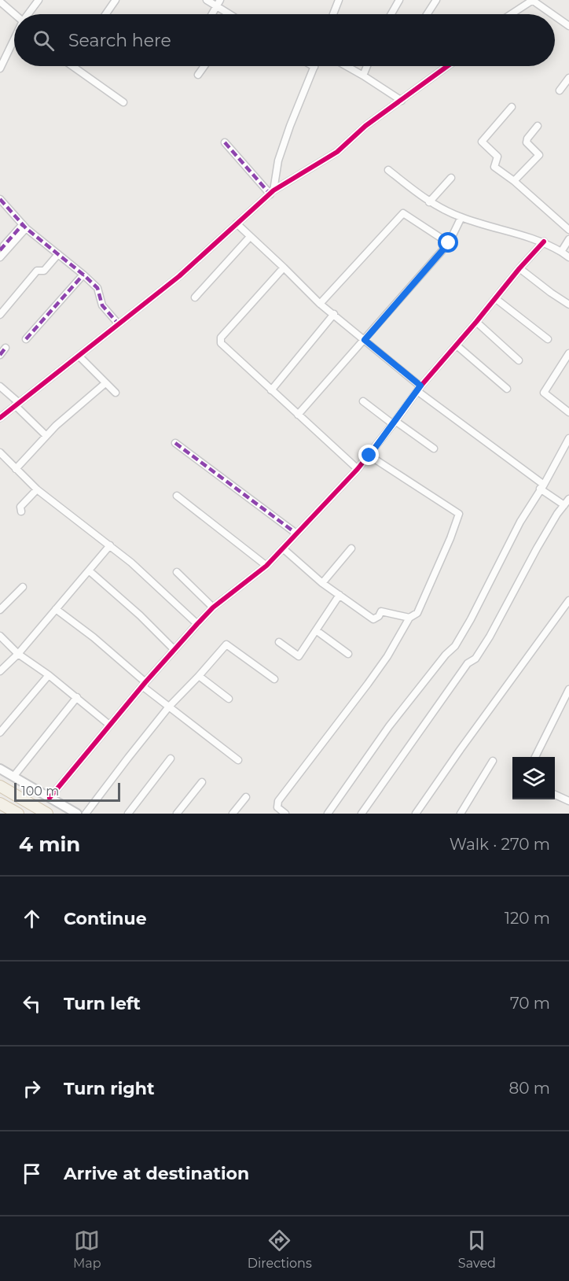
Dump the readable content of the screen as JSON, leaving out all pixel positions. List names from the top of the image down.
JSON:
{
  "scale_bar": "100 m",
  "page": {
    "search": "Search here",
    "scale": "100 m",
    "heading": ["4 min", "Walk · 270 m"],
    "list": [
      ["Continue", "120 m"],
      ["Turn left", "70 m"],
      ["Turn right", "80 m"],
      "Arrive at destination"
    ],
    "nav": ["Map", "Directions", "Saved"]
  }
}
